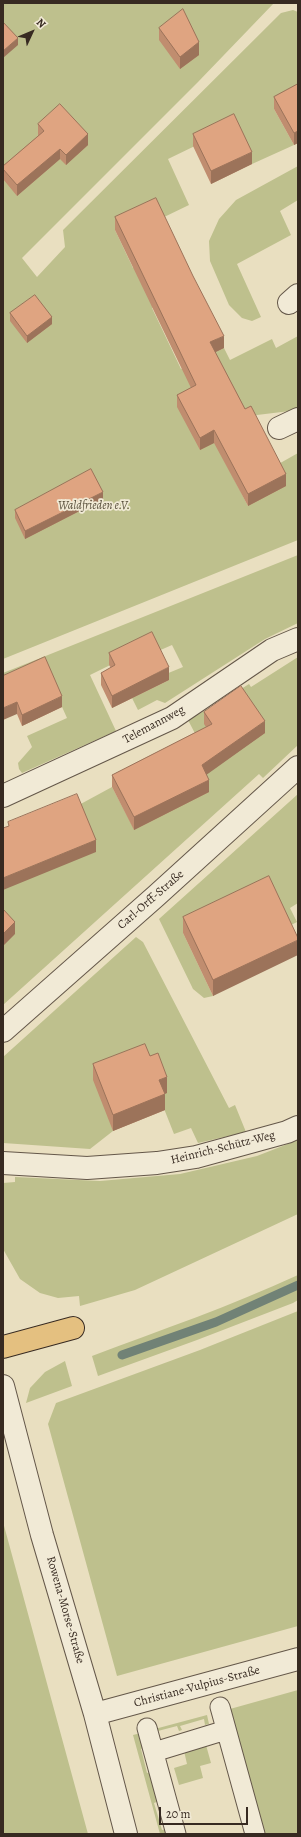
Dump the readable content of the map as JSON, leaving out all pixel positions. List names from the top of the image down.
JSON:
{
  "streets": {
    "street": [
      "Telemannweg",
      "Carl-Orff-Straße",
      "Heinrich-Schütz-Weg",
      "Rowena-Morse-Straße",
      "Christiane-Vulpius-Straße"
    ]
  },
  "crossings": [
    ["Rowena-Morse-Straße", "Christiane-Vulpius-Straße"]
  ],
  "parks": ["Waldfrieden e.V."],
  "scale_bar": "20 m",
  "north": "top right"
}
